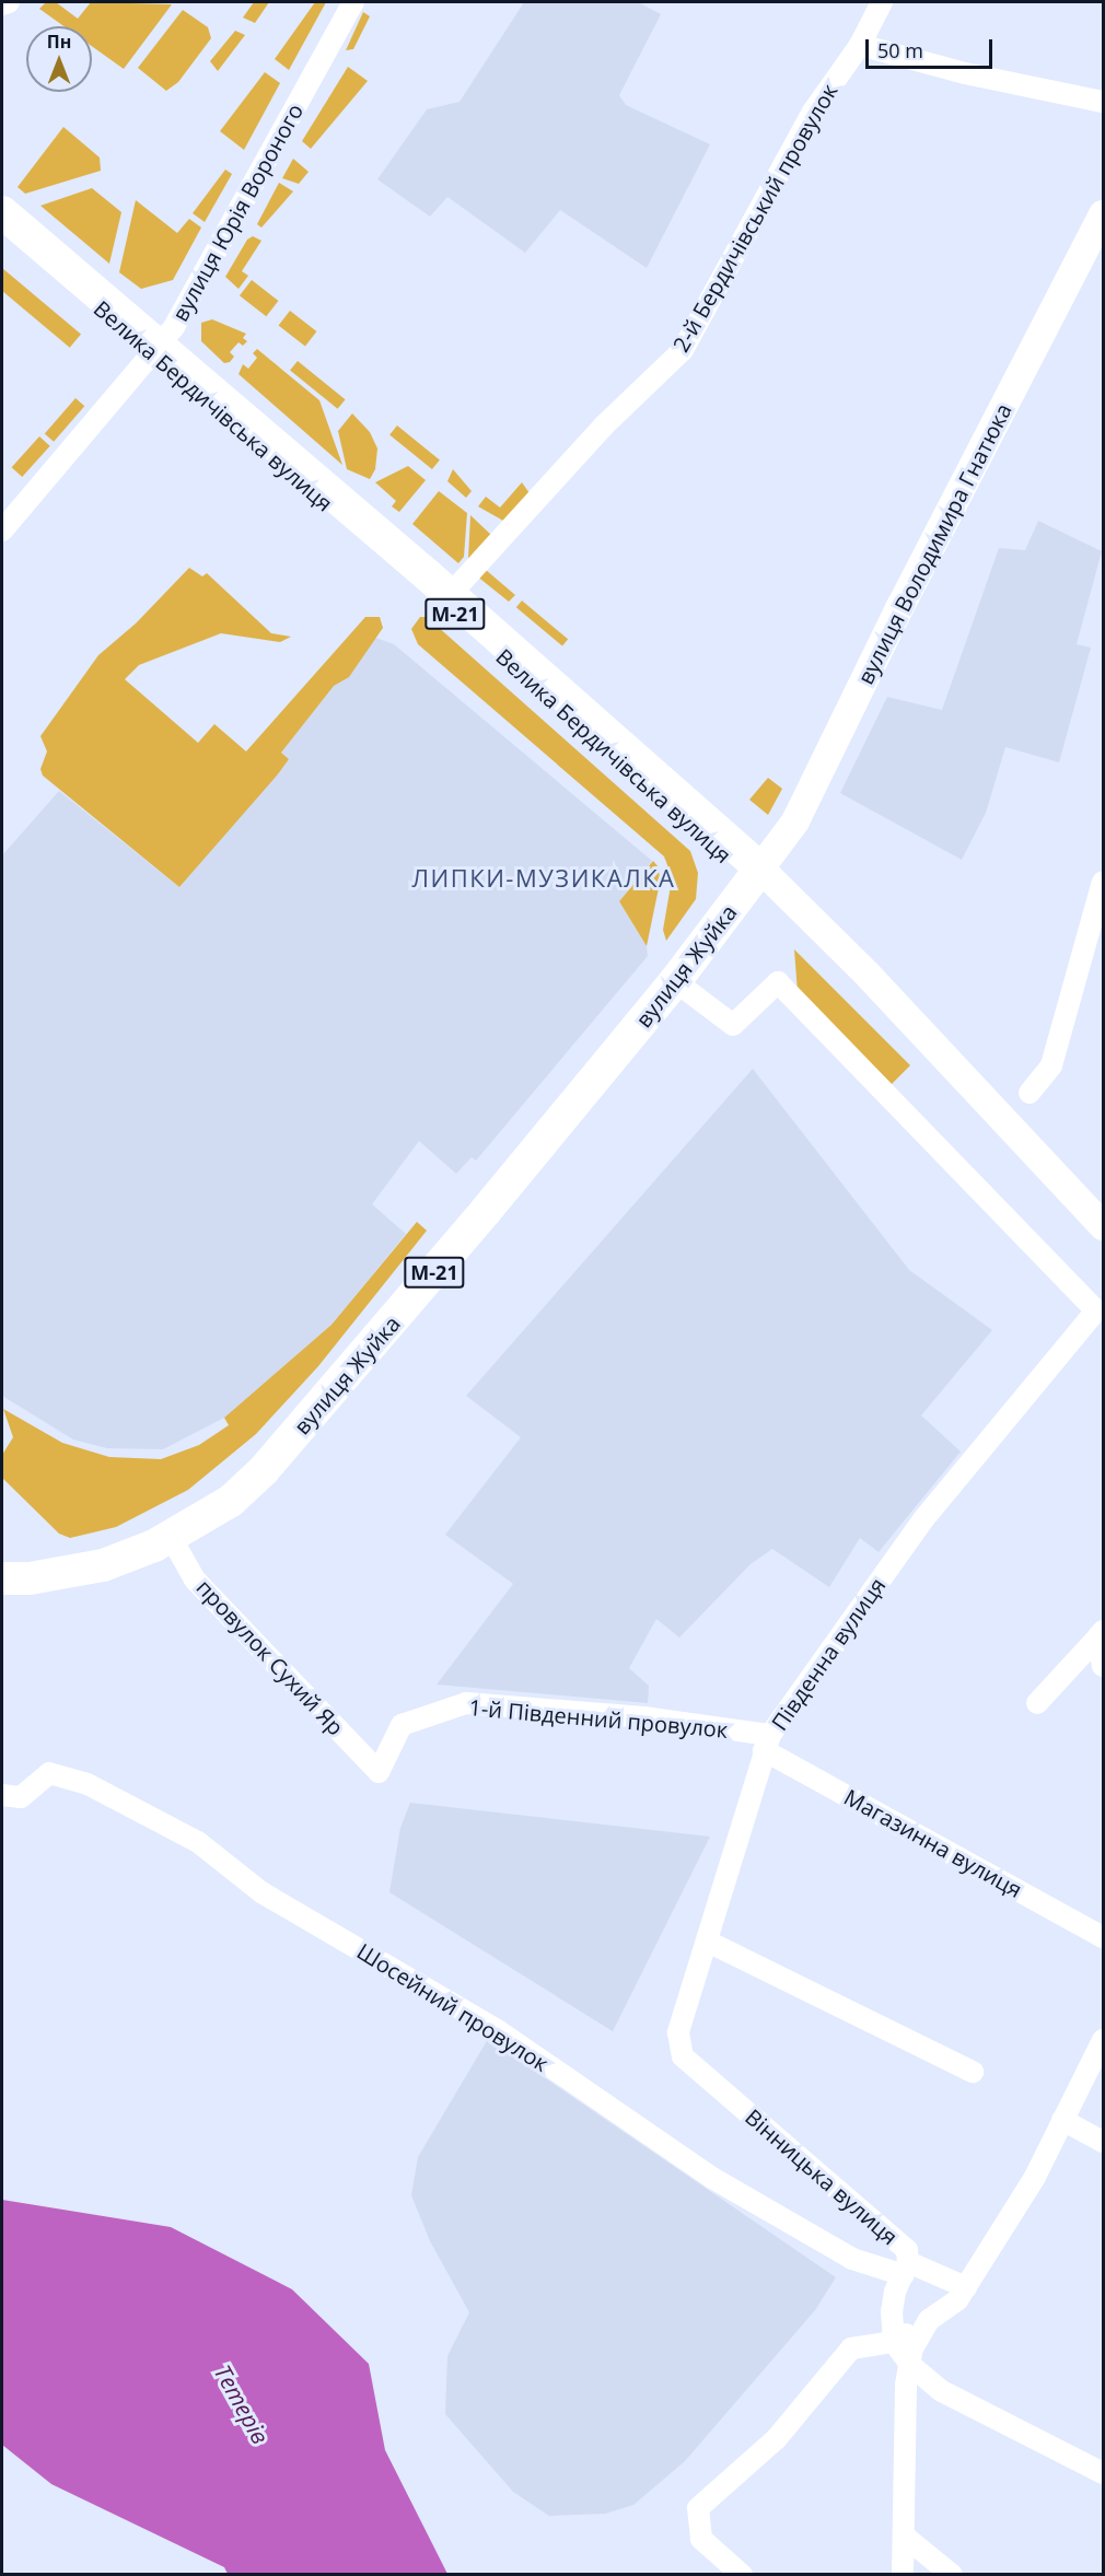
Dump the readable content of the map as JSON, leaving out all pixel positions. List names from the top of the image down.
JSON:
{
  "streets": {
    "highway": ["Велика Бердичівська вулиця", "М-21", "вулиця Жуйка"],
    "main road": ["вулиця Володимира Гнатюка"],
    "street": [
      "вулиця Юрія Вороного",
      "2-й Бердичівський провулок",
      "Південна вулиця",
      "провулок Сухий Яр",
      "1-й Південний провулок",
      "Магазинна вулиця",
      "Шосейний провулок",
      "Вінницька вулиця"
    ]
  },
  "crossings": [
    ["вулиця Юрія Вороного", "Велика Бердичівська вулиця"],
    ["2-й Бердичівський провулок", "Велика Бердичівська вулиця"],
    ["Велика Бердичівська вулиця", "вулиця Володимира Гнатюка"],
    ["Велика Бердичівська вулиця", "вулиця Жуйка"],
    ["вулиця Володимира Гнатюка", "вулиця Жуйка"],
    ["вулиця Жуйка", "Південна вулиця"],
    ["вулиця Жуйка", "провулок Сухий Яр"],
    ["Південна вулиця", "1-й Південний провулок"],
    ["Південна вулиця", "Магазинна вулиця"],
    ["Південна вулиця", "Вінницька вулиця"],
    ["провулок Сухий Яр", "1-й Південний провулок"],
    ["1-й Південний провулок", "Магазинна вулиця"],
    ["Шосейний провулок", "Вінницька вулиця"]
  ],
  "districts": ["ЛИПКИ-МУЗИКАЛКА"],
  "water": ["Тетерів"],
  "scale_bar": "50 m",
  "north": "top"
}
